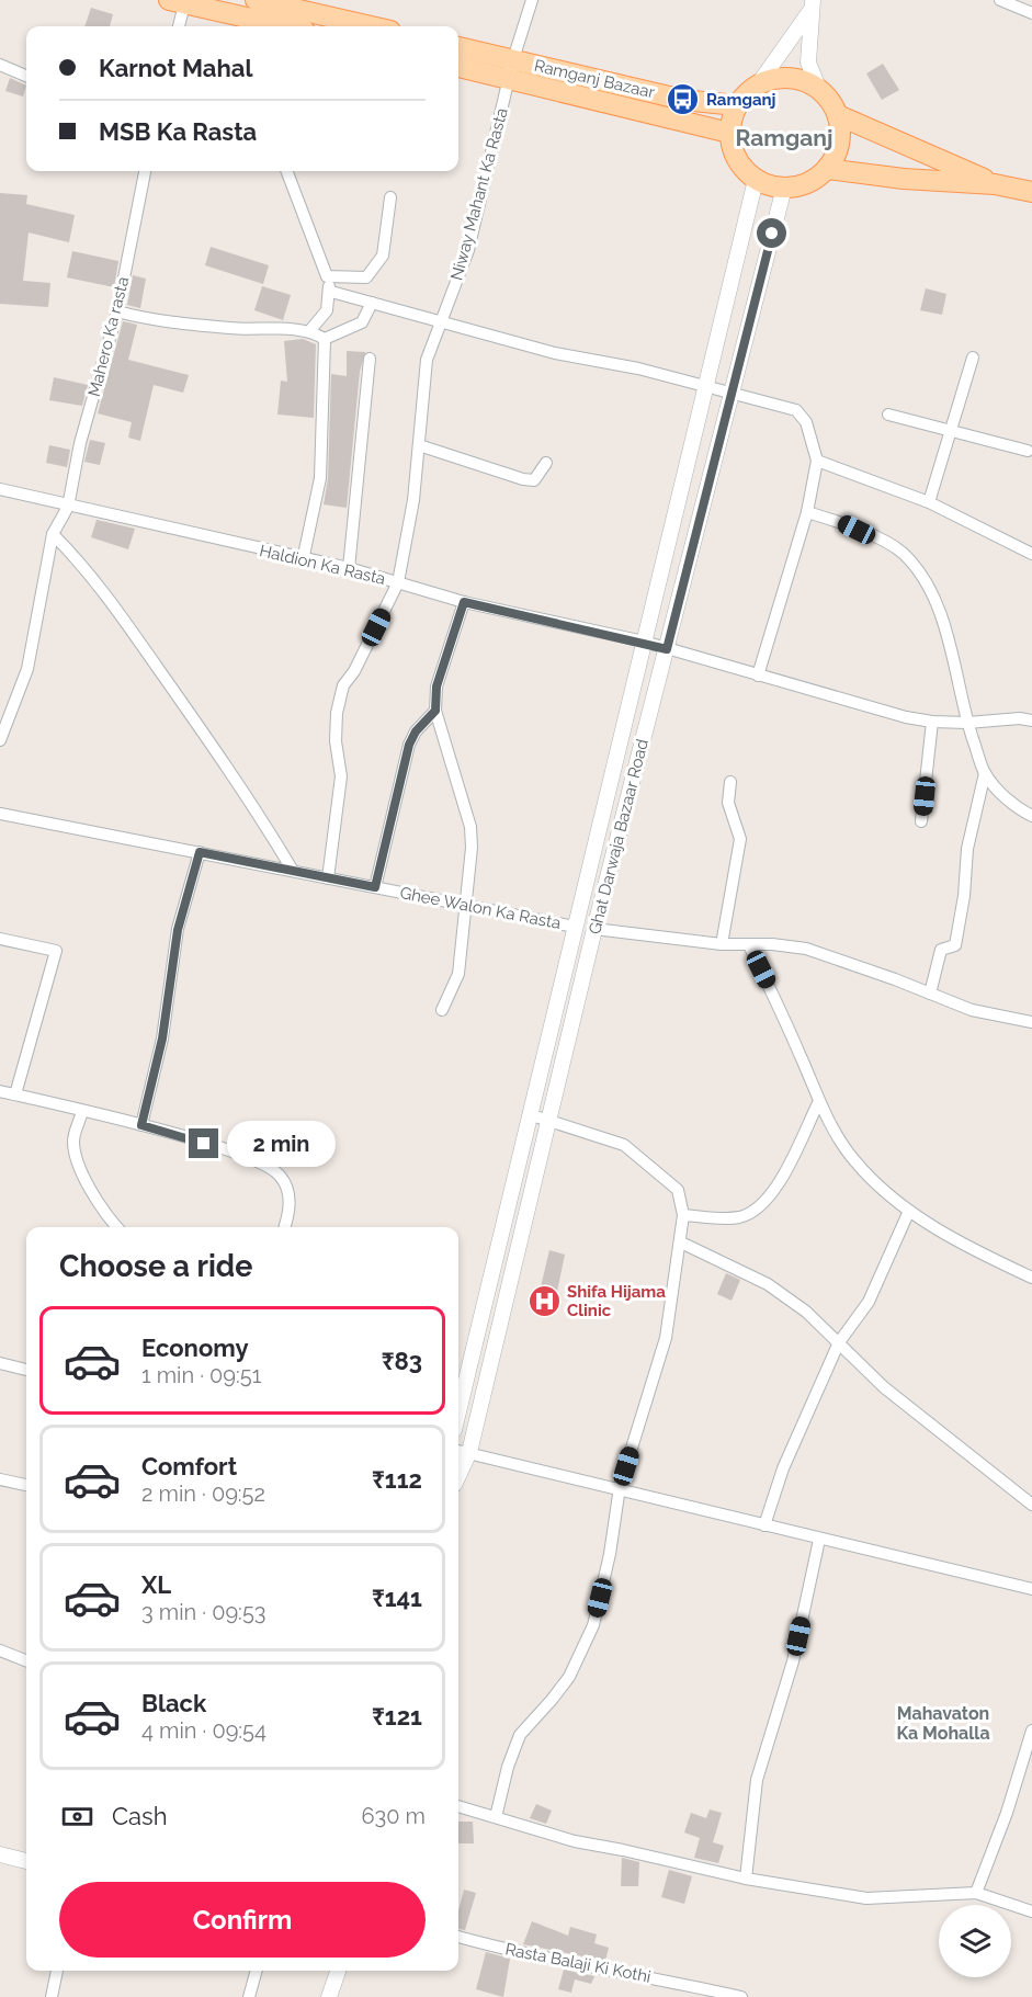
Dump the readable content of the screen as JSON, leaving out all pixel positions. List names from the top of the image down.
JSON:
{
  "streets": {
    "main road": ["Ramganj Bazaar"],
    "street": [
      "Niway Mahant Ka Rasta",
      "Mahero Ka rasta",
      "Haldion Ka Rasta",
      "Ghat Darwaja Bazaar Road",
      "Ghee Walon Ka Rasta",
      "Rasta Balaji Ki Kothi"
    ]
  },
  "crossings": [
    ["Ramganj Bazaar", "Niway Mahant Ka Rasta"],
    ["Ramganj Bazaar", "Ghat Darwaja Bazaar Road"],
    ["Niway Mahant Ka Rasta", "Haldion Ka Rasta"],
    ["Niway Mahant Ka Rasta", "Ghee Walon Ka Rasta"],
    ["Mahero Ka rasta", "Haldion Ka Rasta"],
    ["Haldion Ka Rasta", "Ghat Darwaja Bazaar Road"]
  ],
  "districts": ["Ramganj", "Mahavaton Ka Mohalla"],
  "places": {
    "bus stop": ["Ramganj"],
    "hospital": ["Shifa Hijama Clinic"]
  },
  "page": {
    "banner": ["Karnot Mahal", "MSB Ka Rasta"],
    "bubble": "2 min",
    "heading": "Choose a ride",
    "list": [
      {
        "name": "Economy",
        "note": "1 min · 09:51",
        "value": "₹83"
      },
      {
        "name": "Comfort",
        "note": "2 min · 09:52",
        "value": "₹112"
      },
      {
        "name": "XL",
        "note": "3 min · 09:53",
        "value": "₹141"
      },
      {
        "name": "Black",
        "note": "4 min · 09:54",
        "value": "₹121"
      }
    ],
    "pay": ["Cash", "630 m"],
    "buttons": "Confirm"
  }
}
